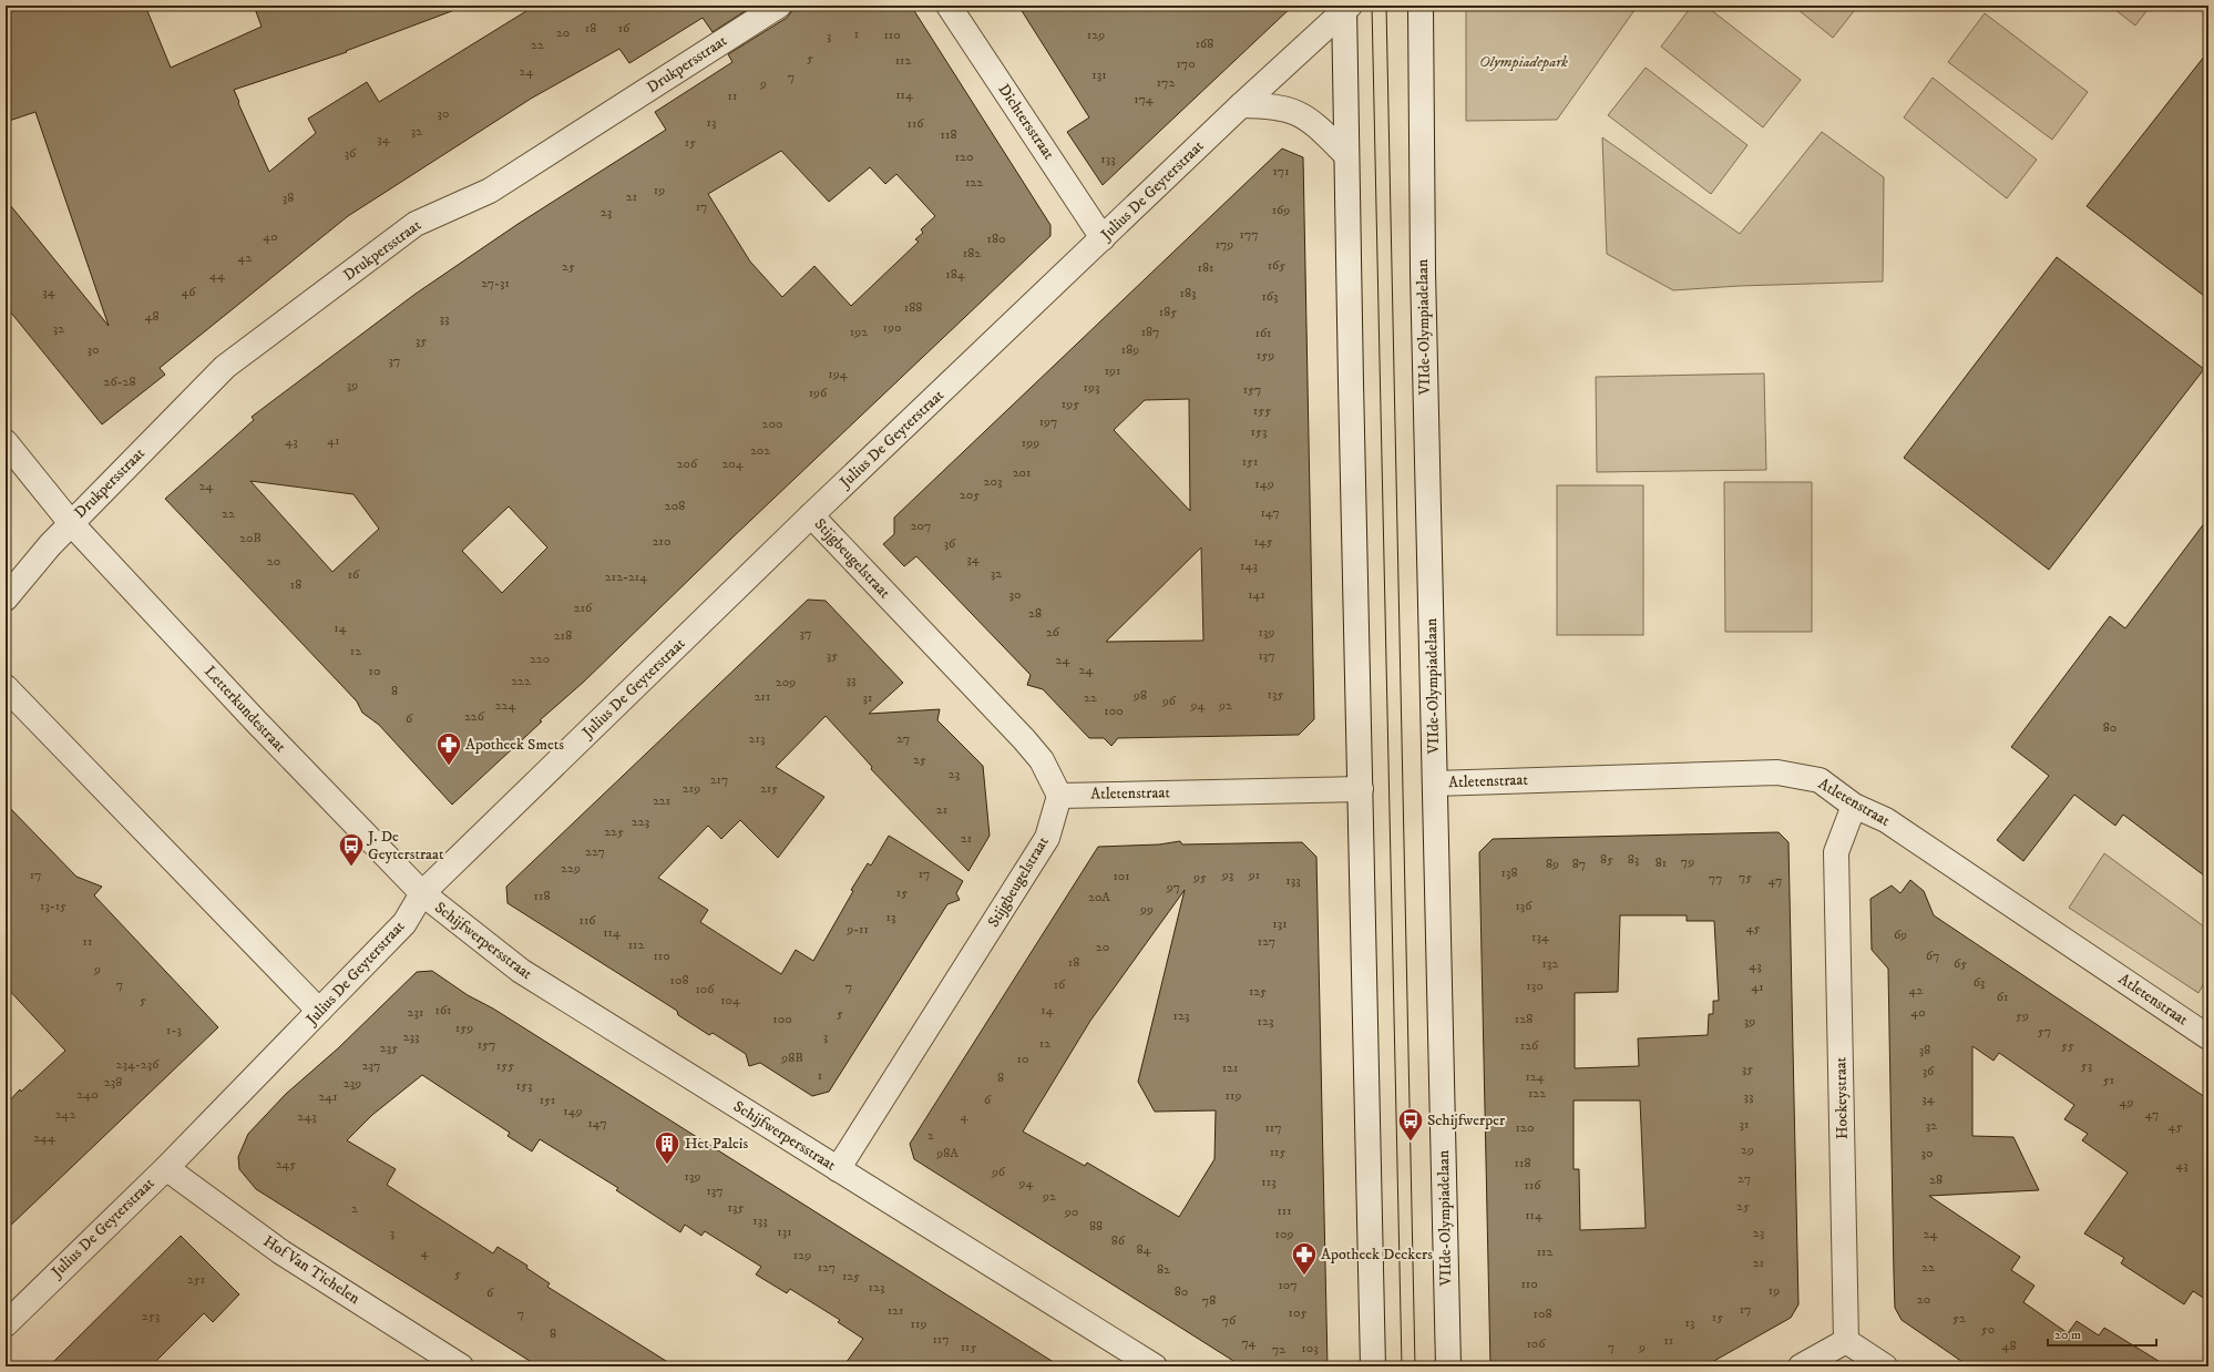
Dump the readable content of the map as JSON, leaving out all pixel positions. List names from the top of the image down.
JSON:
{
  "streets": {
    "street": [
      "Drukpersstraat",
      "Dichtersstraat",
      "Julius De Geyterstraat",
      "VIIde-Olympiadelaan",
      "Stijgbeugelstraat",
      "Letterkundestraat",
      "Atletenstraat",
      "Schijfwerpersstraat",
      "Hockeystraat",
      "Hof Van Tichelen"
    ]
  },
  "crossings": [
    ["Drukpersstraat", "Letterkundestraat"],
    ["Dichtersstraat", "Julius De Geyterstraat"],
    ["Julius De Geyterstraat", "Stijgbeugelstraat"],
    ["Julius De Geyterstraat", "Letterkundestraat"],
    ["Julius De Geyterstraat", "Schijfwerpersstraat"],
    ["Julius De Geyterstraat", "Hof Van Tichelen"],
    ["VIIde-Olympiadelaan", "Atletenstraat"],
    ["Stijgbeugelstraat", "Atletenstraat"],
    ["Stijgbeugelstraat", "Schijfwerpersstraat"],
    ["Letterkundestraat", "Schijfwerpersstraat"],
    ["Atletenstraat", "Hockeystraat"]
  ],
  "parks": ["Olympiadepark"],
  "places": {
    "pharmacy": ["Apotheek Smets", "Apotheek Deckers"],
    "bus stop": ["J. De Geyterstraat", "Schijfwerper"],
    "building": ["Het Paleis"]
  },
  "house_numbers": [
    "18",
    "16",
    "20",
    "1",
    "110",
    "129",
    "3",
    "168",
    "22",
    "5",
    "112",
    "170",
    "24",
    "131",
    "7",
    "172",
    "9",
    "114",
    "11",
    "174",
    "30",
    "13",
    "116",
    "32",
    "118",
    "34",
    "15",
    "36",
    "120",
    "133",
    "171",
    "122",
    "19",
    "21",
    "38",
    "17",
    "169",
    "23",
    "177",
    "40",
    "180",
    "179",
    "182",
    "42",
    "165",
    "25",
    "181",
    "184",
    "44",
    "27-31",
    "34",
    "46",
    "183",
    "163",
    "188",
    "185",
    "48",
    "33",
    "190",
    "32",
    "192",
    "187",
    "161",
    "35",
    "30",
    "189",
    "159",
    "37",
    "191",
    "194",
    "26-28",
    "39",
    "193",
    "157",
    "196",
    "195",
    "155",
    "197",
    "200",
    "153",
    "41",
    "43",
    "199",
    "202",
    "151",
    "206",
    "204",
    "201",
    "203",
    "149",
    "24",
    "205",
    "208",
    "147",
    "22",
    "207",
    "20B",
    "210",
    "145",
    "36",
    "34",
    "20",
    "143",
    "32",
    "16",
    "212-214",
    "18",
    "30",
    "141",
    "216",
    "28",
    "14",
    "26",
    "139",
    "37",
    "218",
    "12",
    "35",
    "137",
    "220",
    "24",
    "24",
    "10",
    "33",
    "222",
    "209",
    "8",
    "135",
    "98",
    "211",
    "31",
    "22",
    "96",
    "224",
    "94",
    "92",
    "100",
    "226",
    "6",
    "80",
    "213",
    "27",
    "25",
    "23",
    "217",
    "219",
    "215",
    "221",
    "21",
    "223",
    "225",
    "21",
    "227",
    "85",
    "83",
    "79",
    "81",
    "89",
    "87",
    "229",
    "138",
    "17",
    "17",
    "93",
    "91",
    "101",
    "95",
    "75",
    "77",
    "133",
    "47",
    "97",
    "15",
    "118",
    "20A",
    "13-15",
    "136",
    "99",
    "13",
    "116",
    "131",
    "45",
    "9-11",
    "114",
    "69",
    "134",
    "11",
    "127",
    "112",
    "20",
    "110",
    "67",
    "18",
    "132",
    "65",
    "43",
    "9",
    "108",
    "63",
    "7",
    "16",
    "130",
    "7",
    "41",
    "106",
    "42",
    "125",
    "61",
    "5",
    "104",
    "161",
    "14",
    "231",
    "40",
    "5",
    "123",
    "59",
    "100",
    "128",
    "123",
    "39",
    "159",
    "1-3",
    "57",
    "233",
    "3",
    "12",
    "157",
    "126",
    "55",
    "235",
    "38",
    "98B",
    "10",
    "234-236",
    "237",
    "155",
    "53",
    "121",
    "35",
    "36",
    "1",
    "124",
    "8",
    "51",
    "238",
    "239",
    "153",
    "122",
    "240",
    "119",
    "241",
    "33",
    "34",
    "151",
    "6",
    "49",
    "149",
    "242",
    "47",
    "243",
    "4",
    "147",
    "31",
    "32",
    "45",
    "117",
    "120",
    "2",
    "244",
    "29",
    "115",
    "98A",
    "30",
    "118",
    "245",
    "43",
    "96",
    "139",
    "27",
    "28",
    "113",
    "94",
    "116",
    "137",
    "92",
    "25",
    "135",
    "2",
    "111",
    "90",
    "114",
    "133",
    "88",
    "131",
    "3",
    "23",
    "109",
    "24",
    "86",
    "84",
    "112",
    "4",
    "129",
    "21",
    "127",
    "22",
    "82",
    "5",
    "125",
    "251",
    "110",
    "107",
    "123",
    "19",
    "80",
    "6",
    "20",
    "78",
    "17",
    "121",
    "105",
    "7",
    "108",
    "253",
    "15",
    "52",
    "76",
    "13",
    "119",
    "50",
    "8",
    "117",
    "11",
    "74",
    "106",
    "48",
    "115",
    "7",
    "9",
    "103",
    "72"
  ],
  "scale_bar": "20 m"
}
